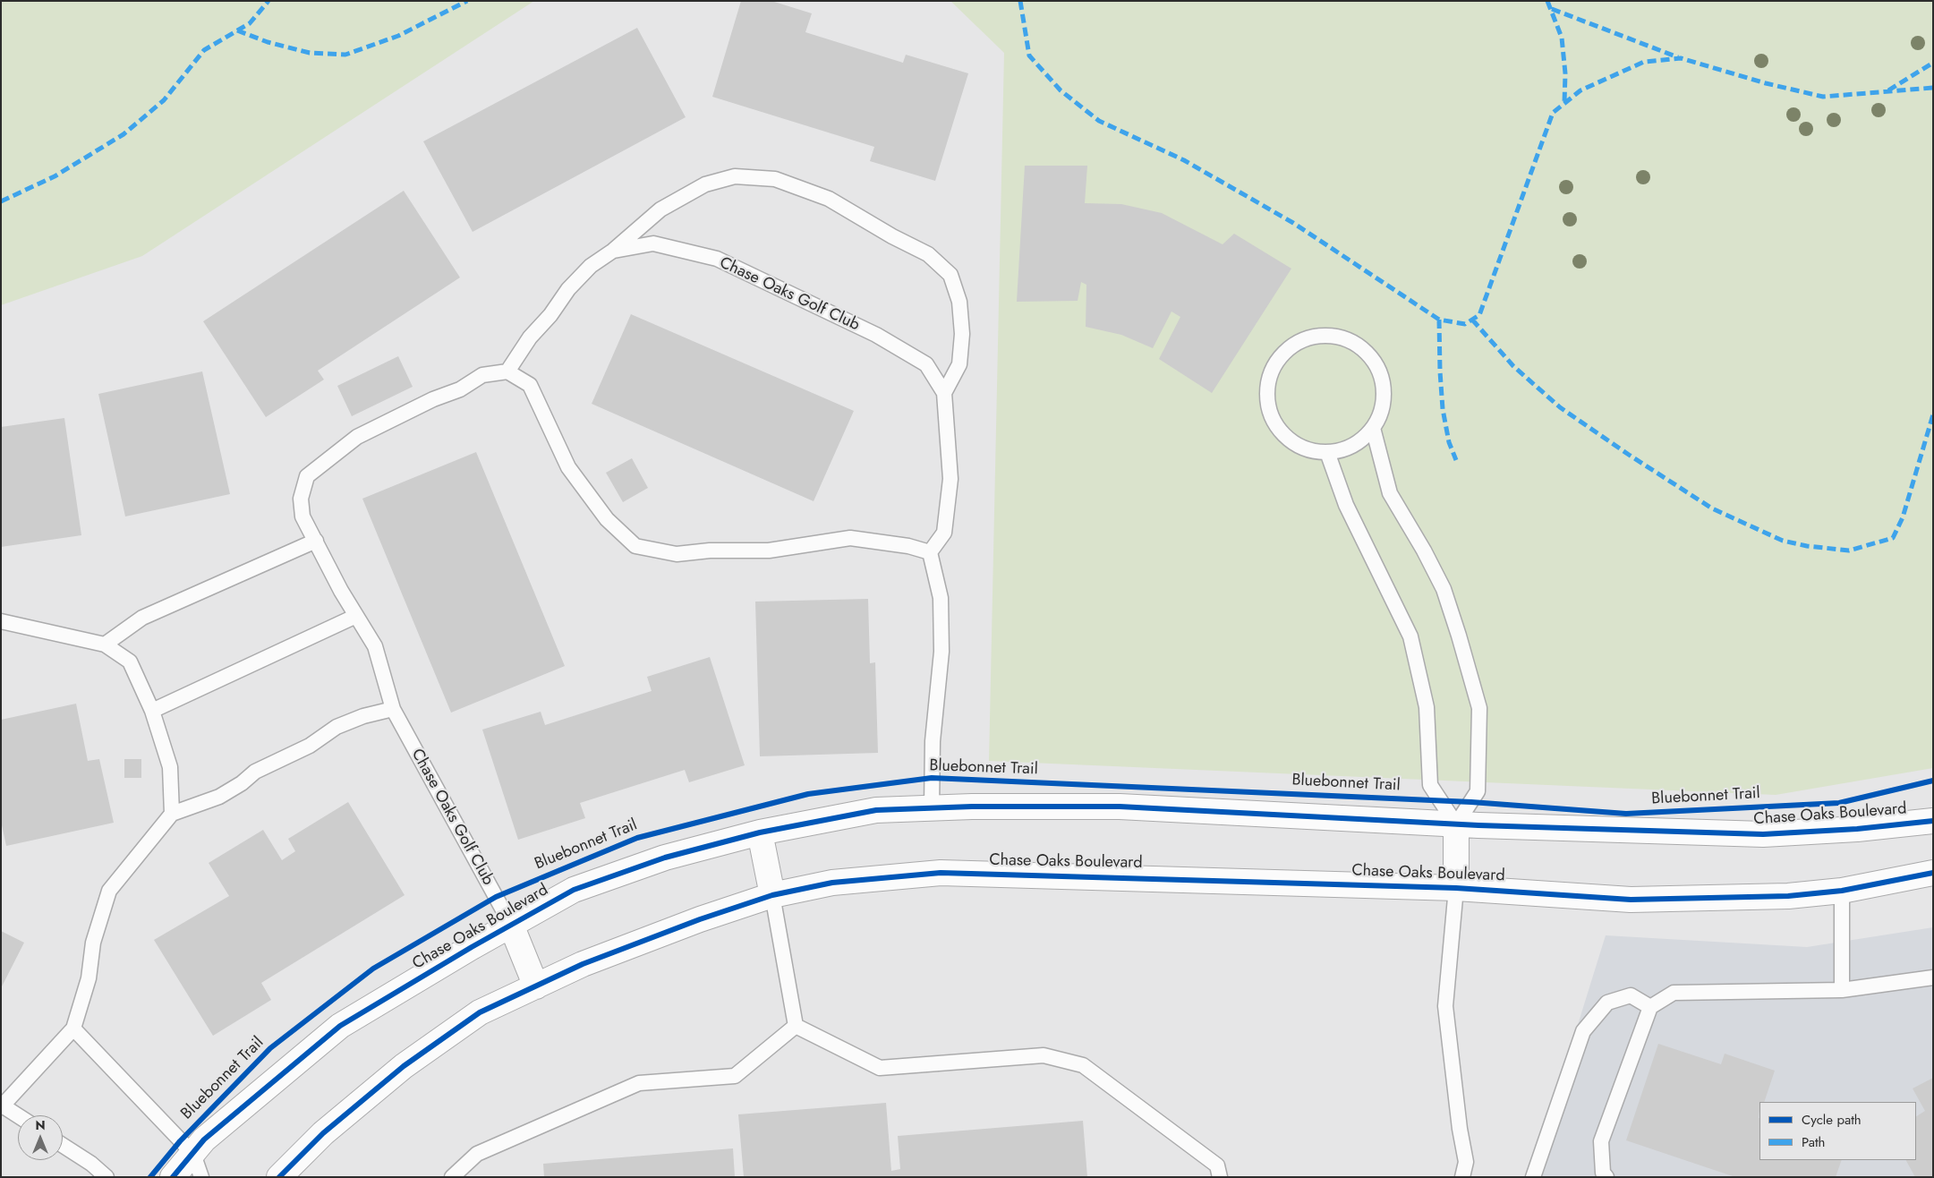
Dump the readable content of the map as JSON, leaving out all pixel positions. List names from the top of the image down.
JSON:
{
  "streets": {
    "street": ["Chase Oaks Boulevard"],
    "lane": ["Chase Oaks Golf Club"],
    "cycle path": ["Bluebonnet Trail"]
  },
  "crossings": [
    ["Chase Oaks Golf Club", "Chase Oaks Boulevard"]
  ],
  "legend": ["Cycle path", "Path"],
  "north": "top"
}
